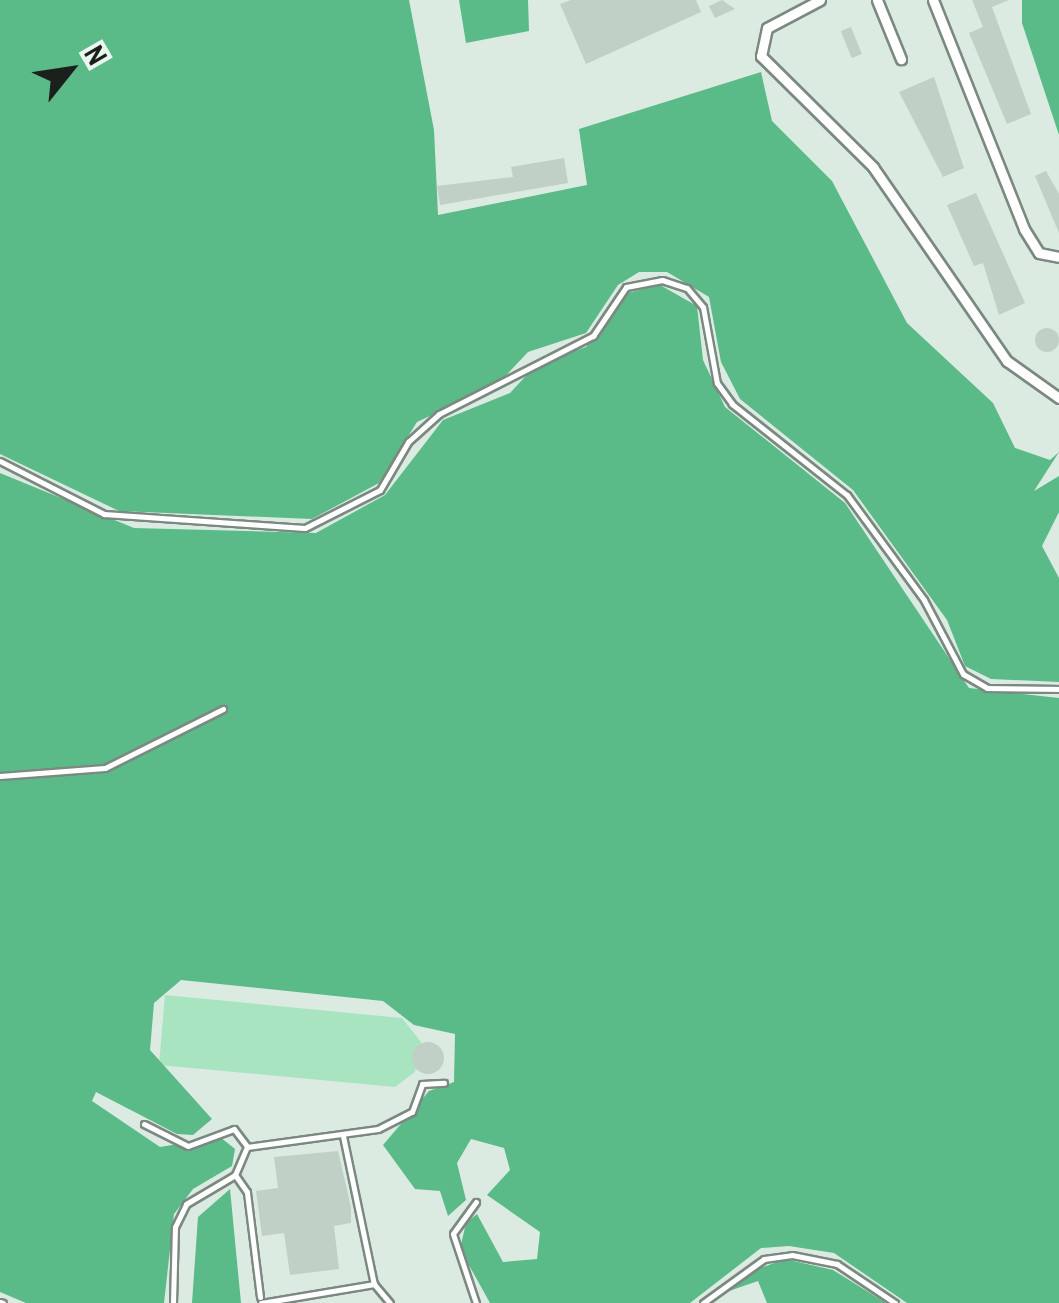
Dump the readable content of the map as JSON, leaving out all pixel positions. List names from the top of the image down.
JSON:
{
  "north": "top right"
}
